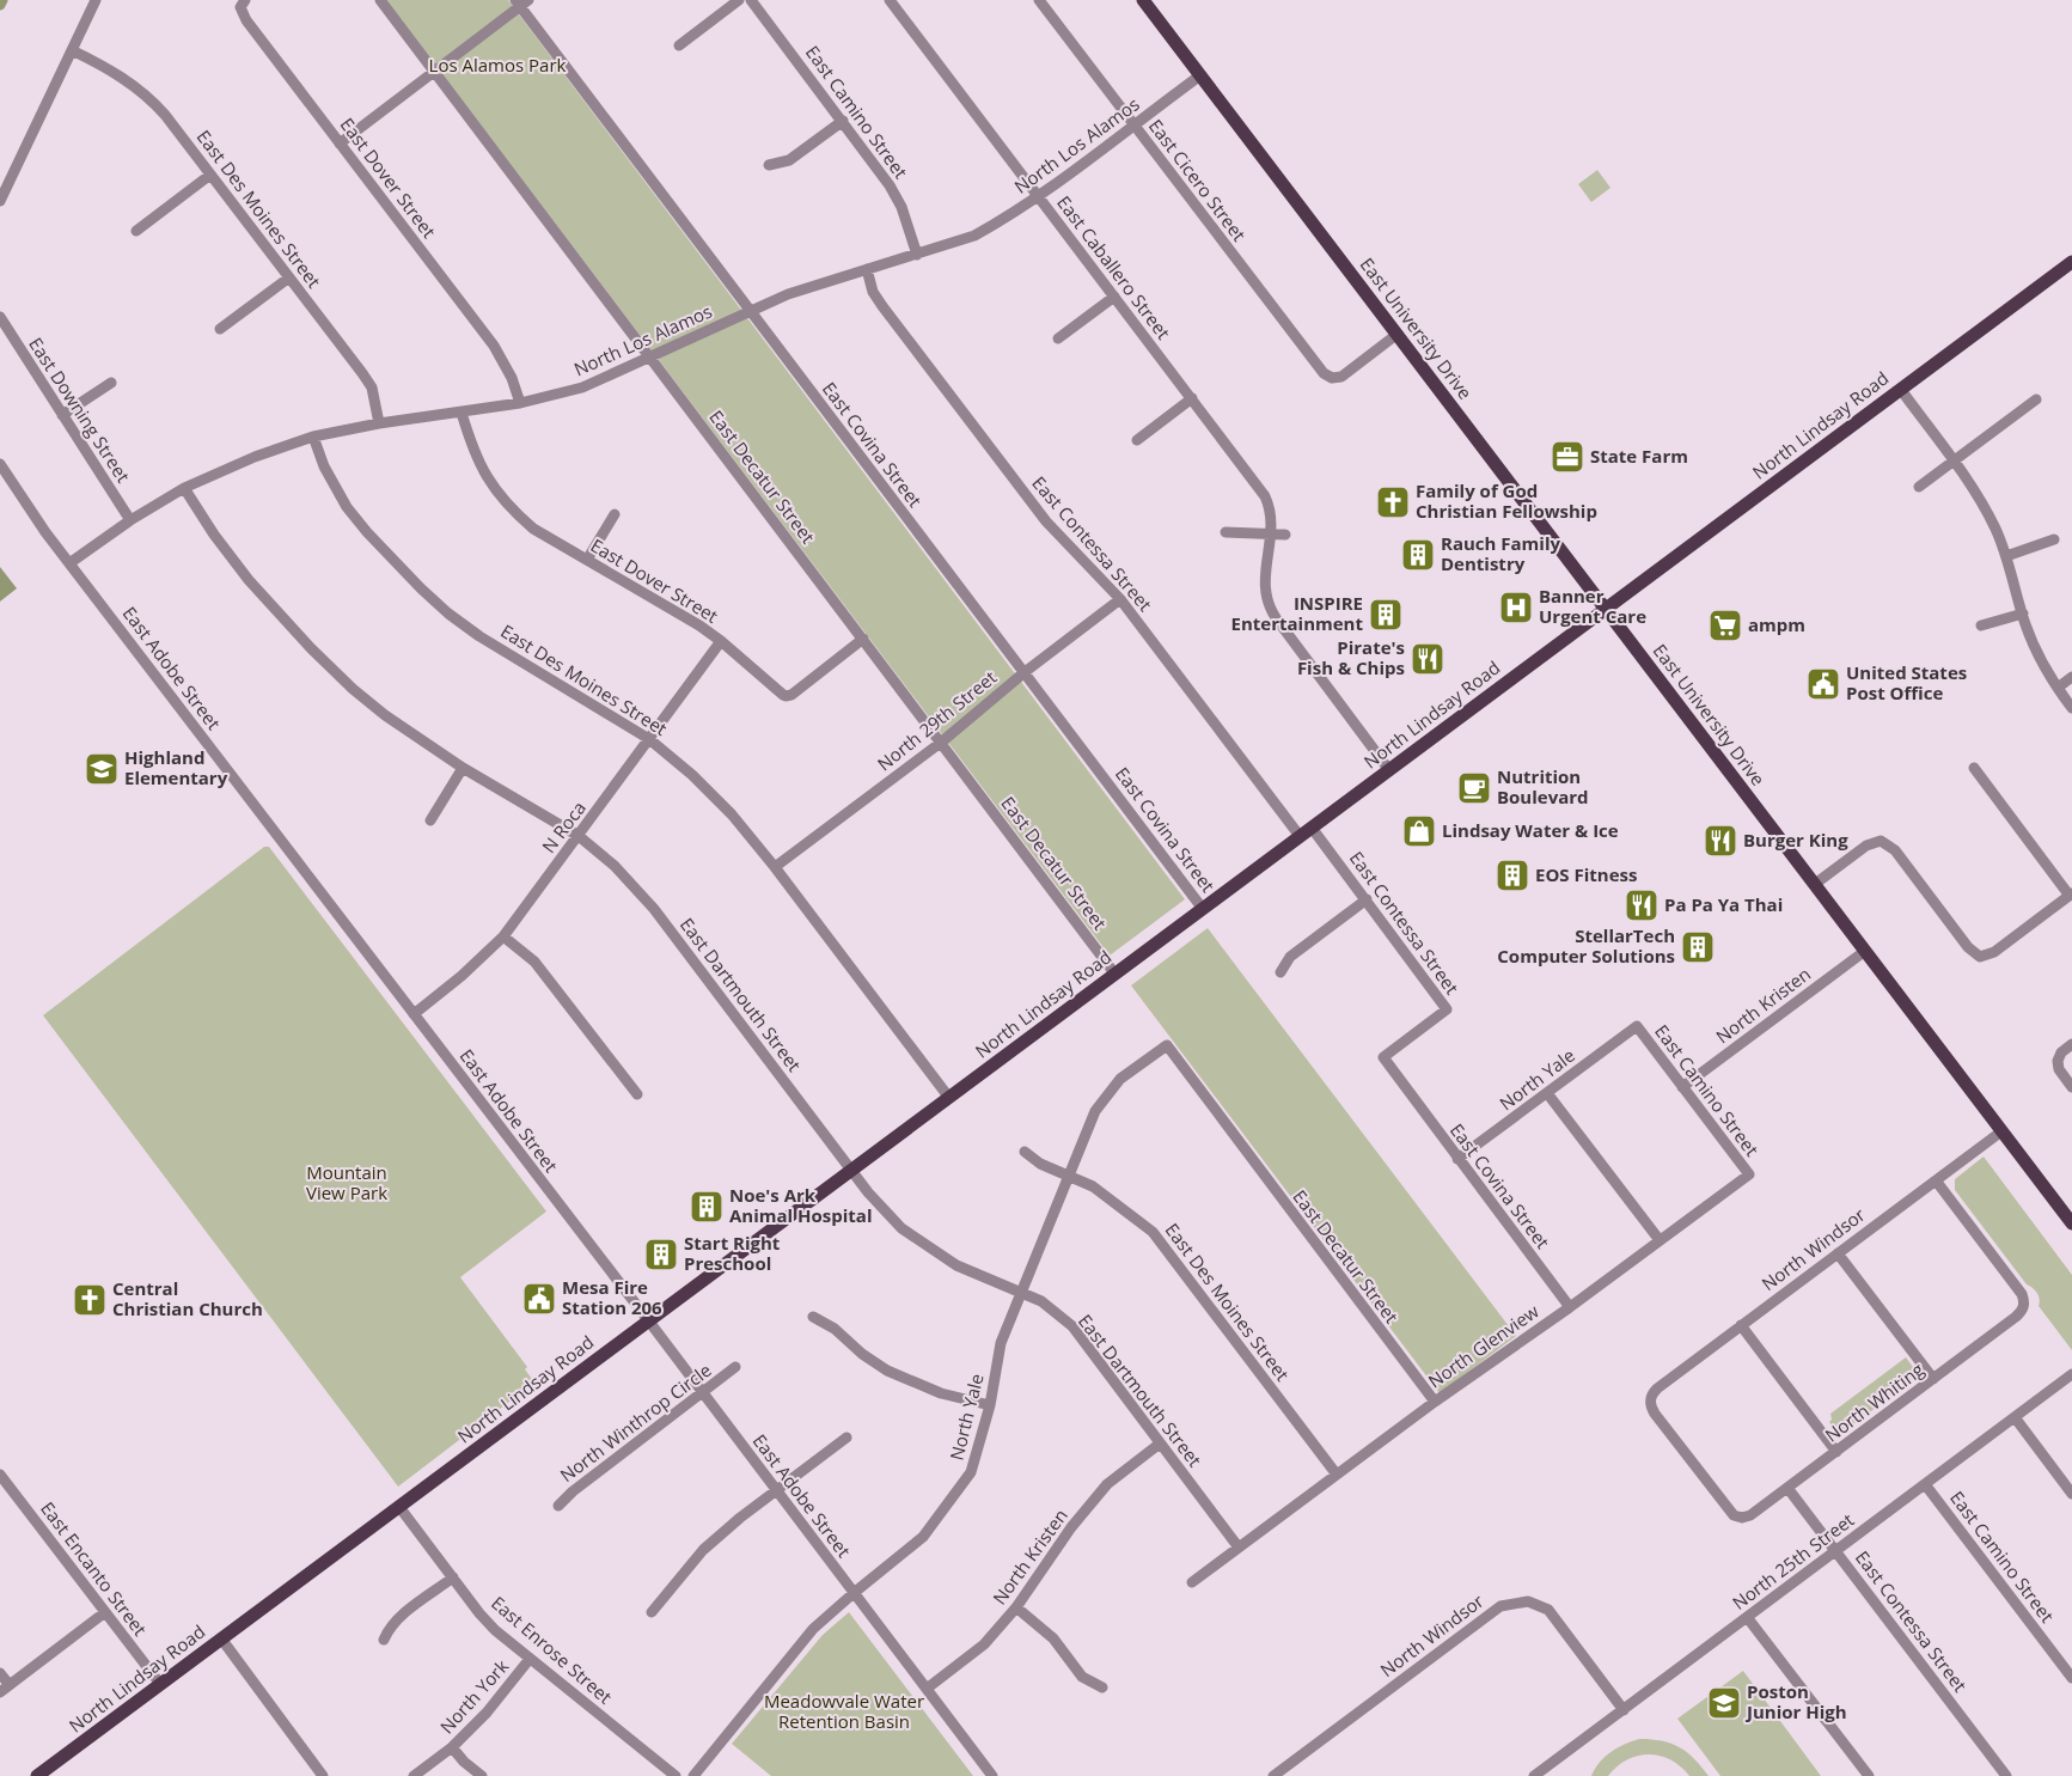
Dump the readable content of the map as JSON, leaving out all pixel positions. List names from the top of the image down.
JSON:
{
  "streets": {
    "main road": ["East University Drive", "North Lindsay Road"],
    "street": [
      "East Camino Street",
      "North Los Alamos",
      "East Dover Street",
      "East Cicero Street",
      "East Des Moines Street",
      "East Caballero Street",
      "East Downing Street",
      "East Covina Street",
      "East Decatur Street",
      "East Contessa Street",
      "East Adobe Street",
      "North 29th Street",
      "N Roca",
      "East Dartmouth Street",
      "North Kristen",
      "North Yale",
      "North Windsor",
      "North Glenview",
      "North Whiting",
      "North Winthrop Circle",
      "North 25th Street",
      "East Encanto Street",
      "East Enrose Street",
      "North York"
    ]
  },
  "crossings": [
    ["East Camino Street", "North Los Alamos"],
    ["East Camino Street", "North Kristen"],
    ["East Camino Street", "North Yale"],
    ["East Camino Street", "North Glenview"],
    ["East Camino Street", "North 25th Street"],
    ["North Los Alamos", "East Dover Street"],
    ["North Los Alamos", "East Cicero Street"],
    ["North Los Alamos", "East Des Moines Street"],
    ["North Los Alamos", "East Caballero Street"],
    ["North Los Alamos", "East University Drive"],
    ["North Los Alamos", "East Downing Street"],
    ["North Los Alamos", "East Covina Street"],
    ["North Los Alamos", "East Decatur Street"],
    ["North Los Alamos", "East Contessa Street"],
    ["North Los Alamos", "East Adobe Street"],
    ["North Los Alamos", "East Dartmouth Street"],
    ["East Dover Street", "East Decatur Street"],
    ["East Dover Street", "N Roca"],
    ["East Cicero Street", "East University Drive"],
    ["East Des Moines Street", "North Lindsay Road"],
    ["East Des Moines Street", "North 29th Street"],
    ["East Des Moines Street", "N Roca"],
    ["East Des Moines Street", "North Yale"],
    ["East Des Moines Street", "North Glenview"],
    ["East Caballero Street", "North Lindsay Road"],
    ["East University Drive", "North Lindsay Road"],
    ["East University Drive", "North Kristen"],
    ["East University Drive", "North Windsor"],
    ["North Lindsay Road", "East Covina Street"],
    ["North Lindsay Road", "East Decatur Street"],
    ["North Lindsay Road", "East Contessa Street"],
    ["North Lindsay Road", "East Adobe Street"],
    ["North Lindsay Road", "East Dartmouth Street"],
    ["North Lindsay Road", "East Encanto Street"],
    ["North Lindsay Road", "East Enrose Street"],
    ["East Covina Street", "East Contessa Street"],
    ["East Covina Street", "North 29th Street"],
    ["East Covina Street", "North Yale"],
    ["East Covina Street", "North Glenview"],
    ["East Decatur Street", "North 29th Street"],
    ["East Decatur Street", "North Yale"],
    ["East Decatur Street", "North Glenview"],
    ["East Contessa Street", "North 29th Street"],
    ["East Contessa Street", "North Whiting"],
    ["East Contessa Street", "North 25th Street"],
    ["East Adobe Street", "N Roca"],
    ["East Adobe Street", "North Kristen"],
    ["East Adobe Street", "North Yale"],
    ["East Adobe Street", "North Winthrop Circle"],
    ["N Roca", "East Dartmouth Street"],
    ["East Dartmouth Street", "North Kristen"],
    ["East Dartmouth Street", "North Yale"],
    ["East Dartmouth Street", "North Glenview"],
    ["North Windsor", "North Whiting"],
    ["North Windsor", "North 25th Street"],
    ["East Enrose Street", "North York"]
  ],
  "parks": ["Los Alamos Park", "Mountain View Park", "Meadowvale Water Retention Basin"],
  "places": {
    "office": ["State Farm"],
    "church": ["Family of God Christian Fellowship", "Central Christian Church"],
    "building": [
      "Rauch Family Dentistry",
      "INSPIRE Entertainment",
      "EOS Fitness",
      "StellarTech Computer Solutions",
      "Noe's Ark Animal Hospital",
      "Start Right Preschool"
    ],
    "hospital": ["Banner Urgent Care"],
    "supermarket": ["ampm"],
    "restaurant": ["Pirate's Fish & Chips", "Burger King", "Pa Pa Ya Thai"],
    "public building": ["United States Post Office", "Mesa Fire Station 206"],
    "school or university": ["Highland Elementary", "Poston Junior High"],
    "cafe": ["Nutrition Boulevard"],
    "shop": ["Lindsay Water & Ice"]
  }
}
